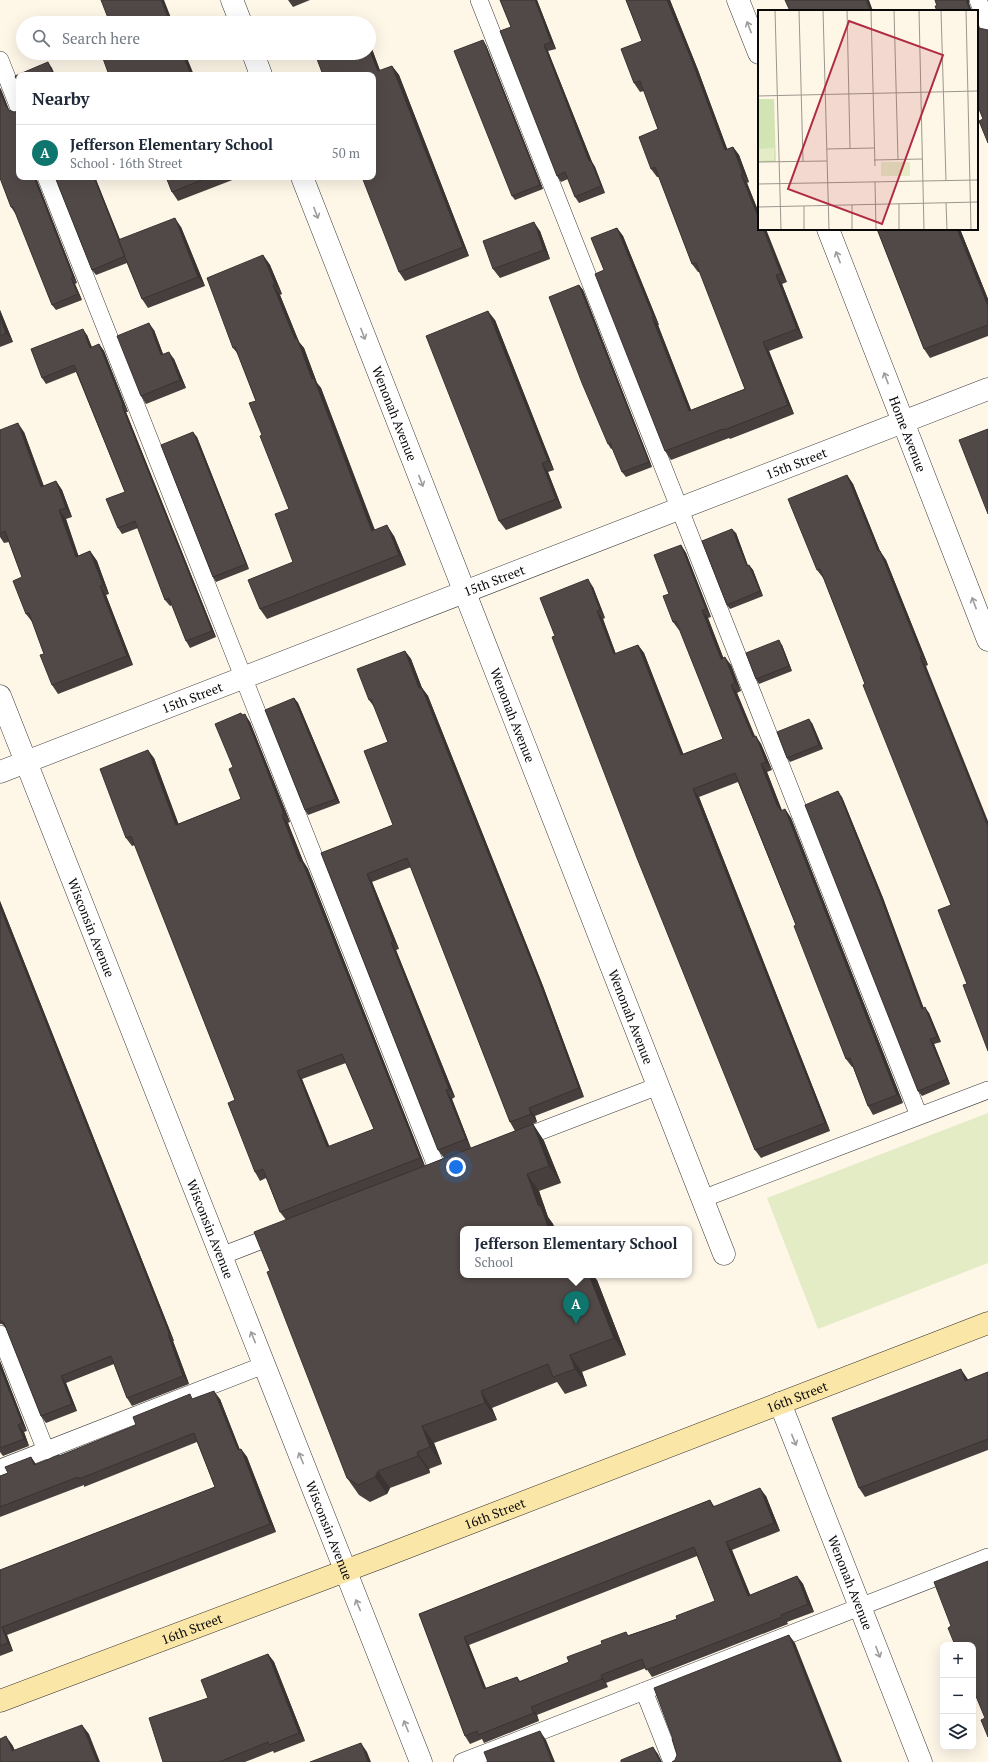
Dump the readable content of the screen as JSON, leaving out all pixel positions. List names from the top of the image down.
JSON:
{
  "streets": {
    "street": [
      "Wenonah Avenue",
      "Home Avenue",
      "15th Street",
      "Wisconsin Avenue",
      "16th Street"
    ]
  },
  "crossings": [
    ["Wenonah Avenue", "15th Street"],
    ["Wenonah Avenue", "16th Street"],
    ["Home Avenue", "15th Street"],
    ["15th Street", "Wisconsin Avenue"],
    ["Wisconsin Avenue", "16th Street"]
  ],
  "one_way": ["Wenonah Avenue", "Home Avenue", "Wisconsin Avenue"],
  "page": {
    "search": "Search here",
    "heading": "Nearby",
    "list": [
      {
        "mark": "A",
        "name": "Jefferson Elementary School",
        "note": "School · 16th Street",
        "value": "50 m"
      }
    ],
    "popup": ["Jefferson Elementary School", "School"],
    "pins": "A",
    "map_buttons": ["+", "−"]
  }
}
